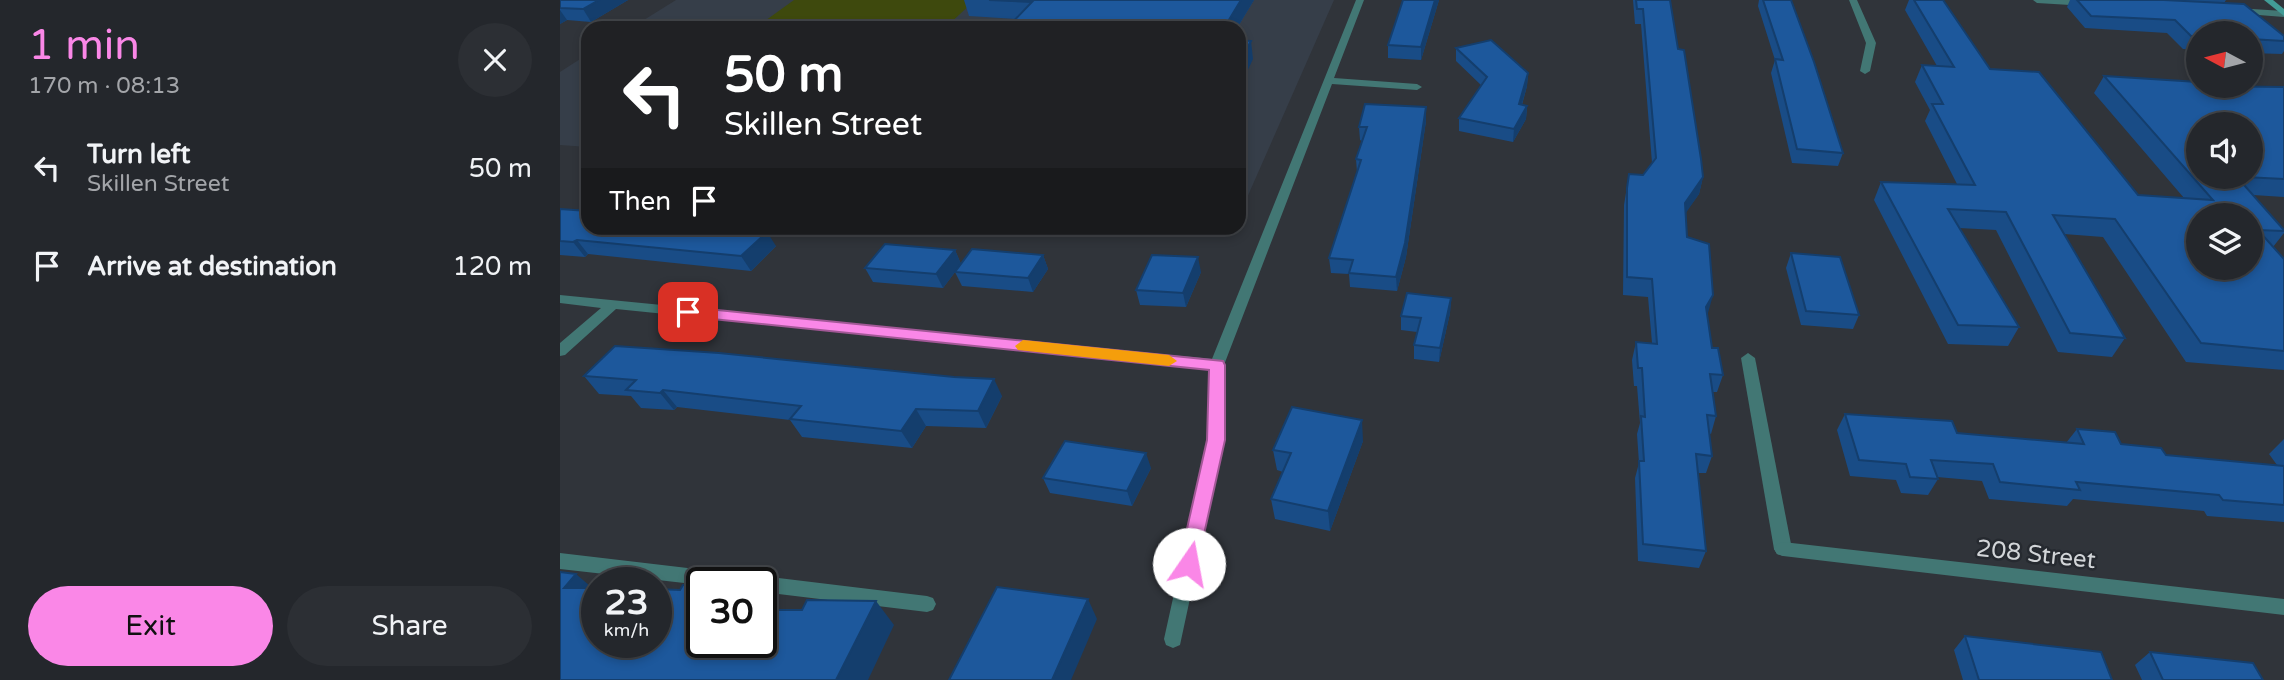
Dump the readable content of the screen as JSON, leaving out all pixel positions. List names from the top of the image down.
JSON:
{
  "streets": {
    "street": ["208 Street"]
  },
  "north": "left",
  "page": {
    "heading": ["1 min", "170 m · 08:13"],
    "turn": ["50 m", "Skillen Street"],
    "list": [
      {
        "name": "Turn left",
        "note": "Skillen Street",
        "value": "50 m"
      },
      {
        "name": "Arrive at destination",
        "value": "120 m"
      }
    ],
    "then": "Then",
    "speed": "23 km/h",
    "limit": "30",
    "buttons": ["Exit", "Share"]
  }
}
